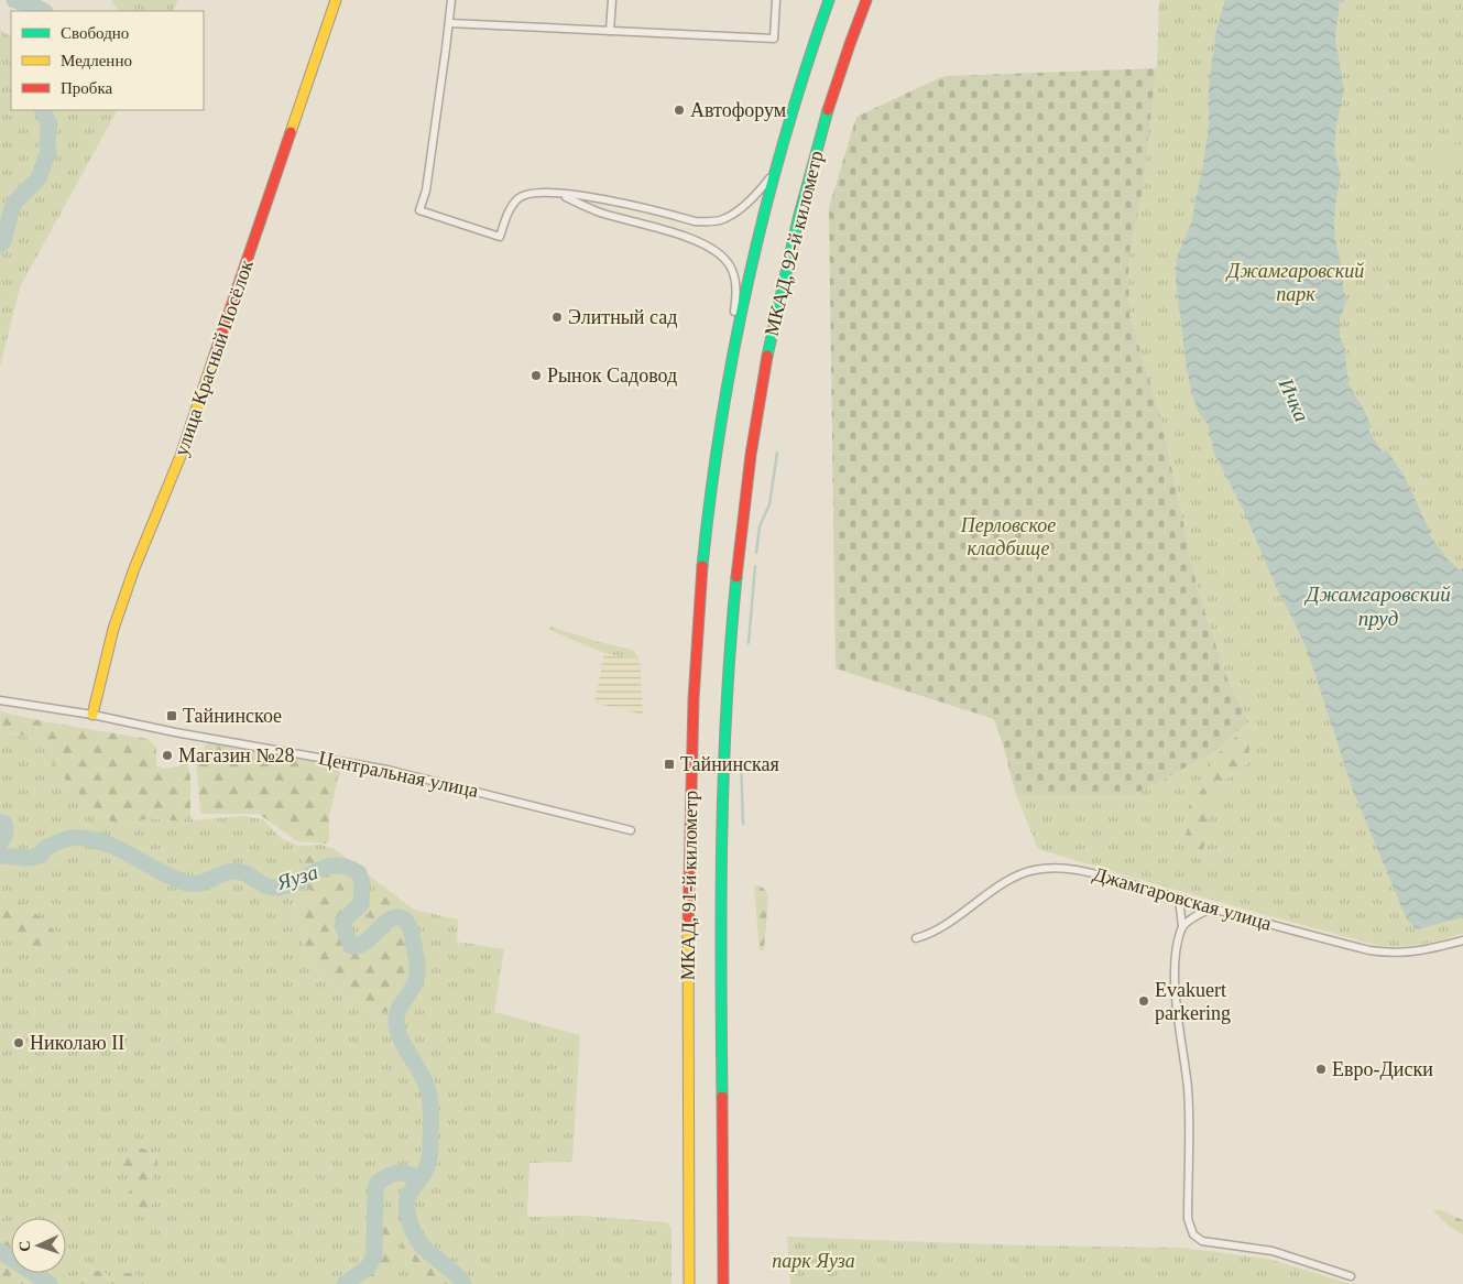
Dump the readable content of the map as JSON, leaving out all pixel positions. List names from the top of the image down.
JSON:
{
  "streets": {
    "main road": ["МКАД, 92-й километр", "улица Красный Посёлок", "МКАД, 91-й километр"],
    "street": ["Центральная улица", "Джамгаровская улица"]
  },
  "crossings": [
    ["МКАД, 92-й километр", "МКАД, 91-й километр"],
    ["улица Красный Посёлок", "Центральная улица"]
  ],
  "water": ["Ичка", "Джамгаровский пруд", "Яуза"],
  "parks": ["Джамгаровский парк", "Перловское кладбище", "парк Яуза"],
  "places": {
    "other": [
      "Автофорум",
      "Элитный сад",
      "Рынок Садовод",
      "Магазин №28",
      "Evakuert parkering",
      "Николаю II",
      "Евро-Диски"
    ],
    "transit": ["Тайнинское", "Тайнинская"]
  },
  "legend": ["Свободно", "Медленно", "Пробка"],
  "north": "left"
}
